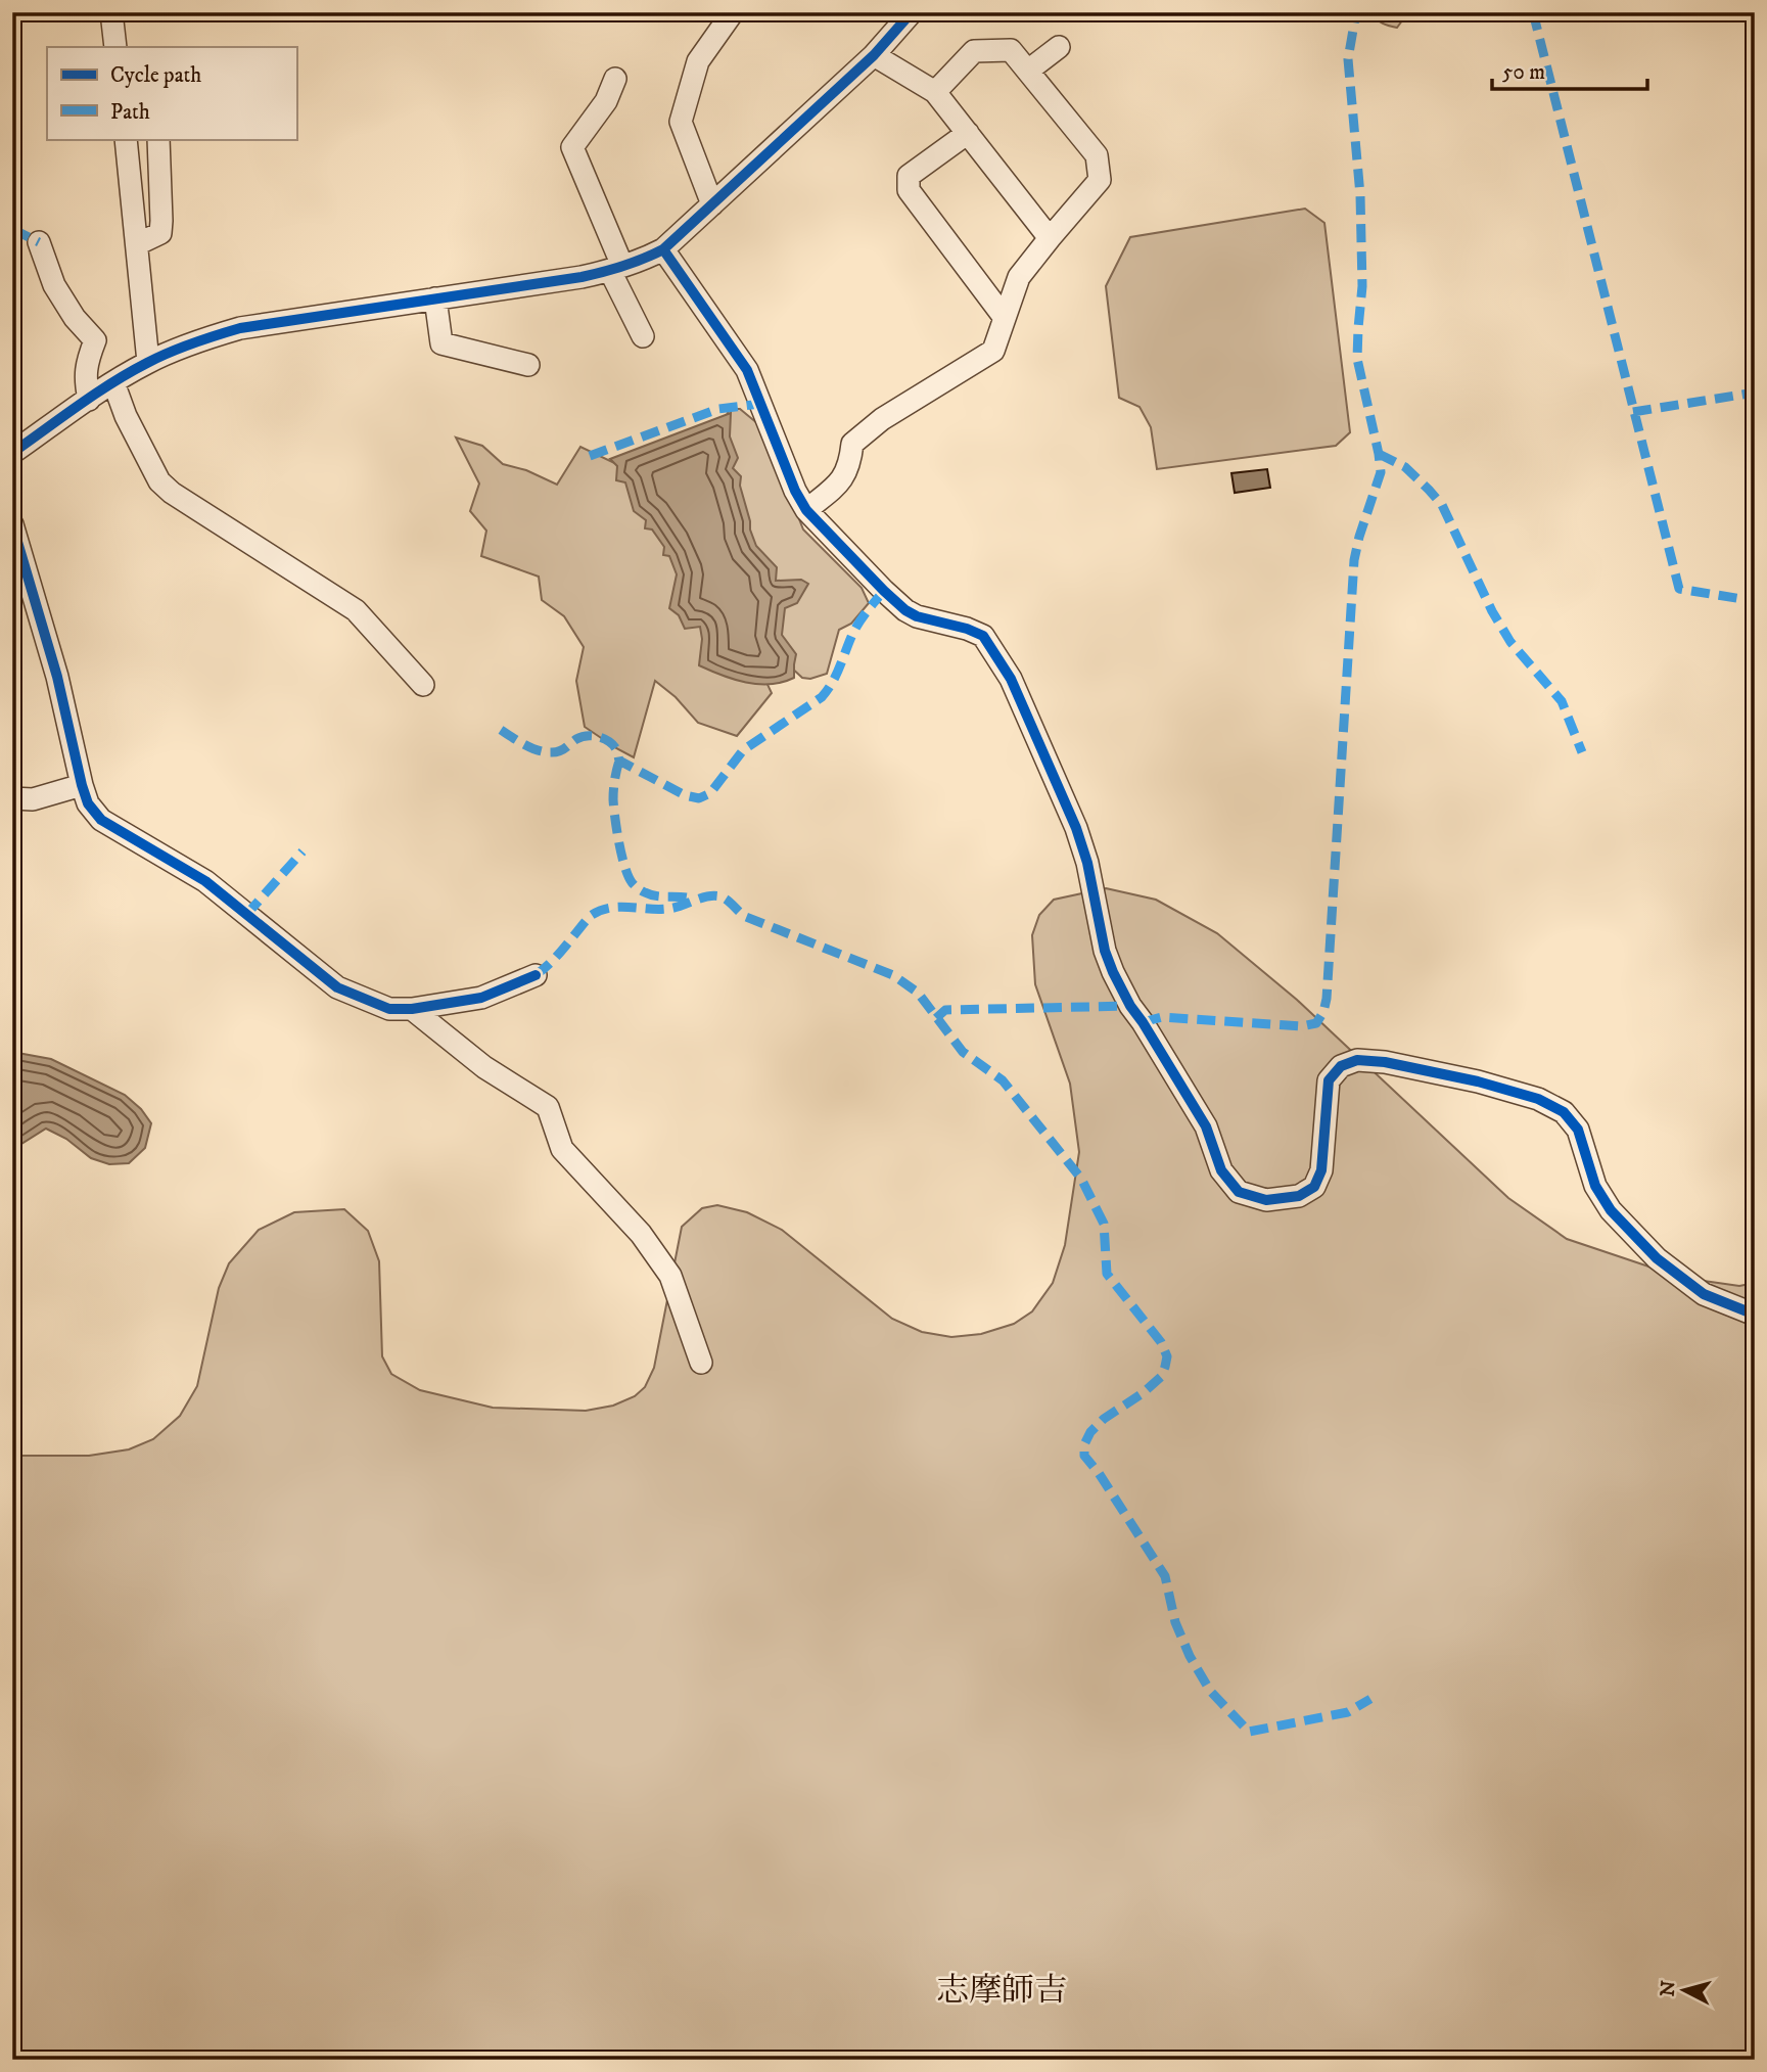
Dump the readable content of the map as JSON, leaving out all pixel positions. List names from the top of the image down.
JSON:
{
  "districts": ["志摩師吉"],
  "legend": ["Cycle path", "Path"],
  "scale_bar": "50 m",
  "north": "left"
}
